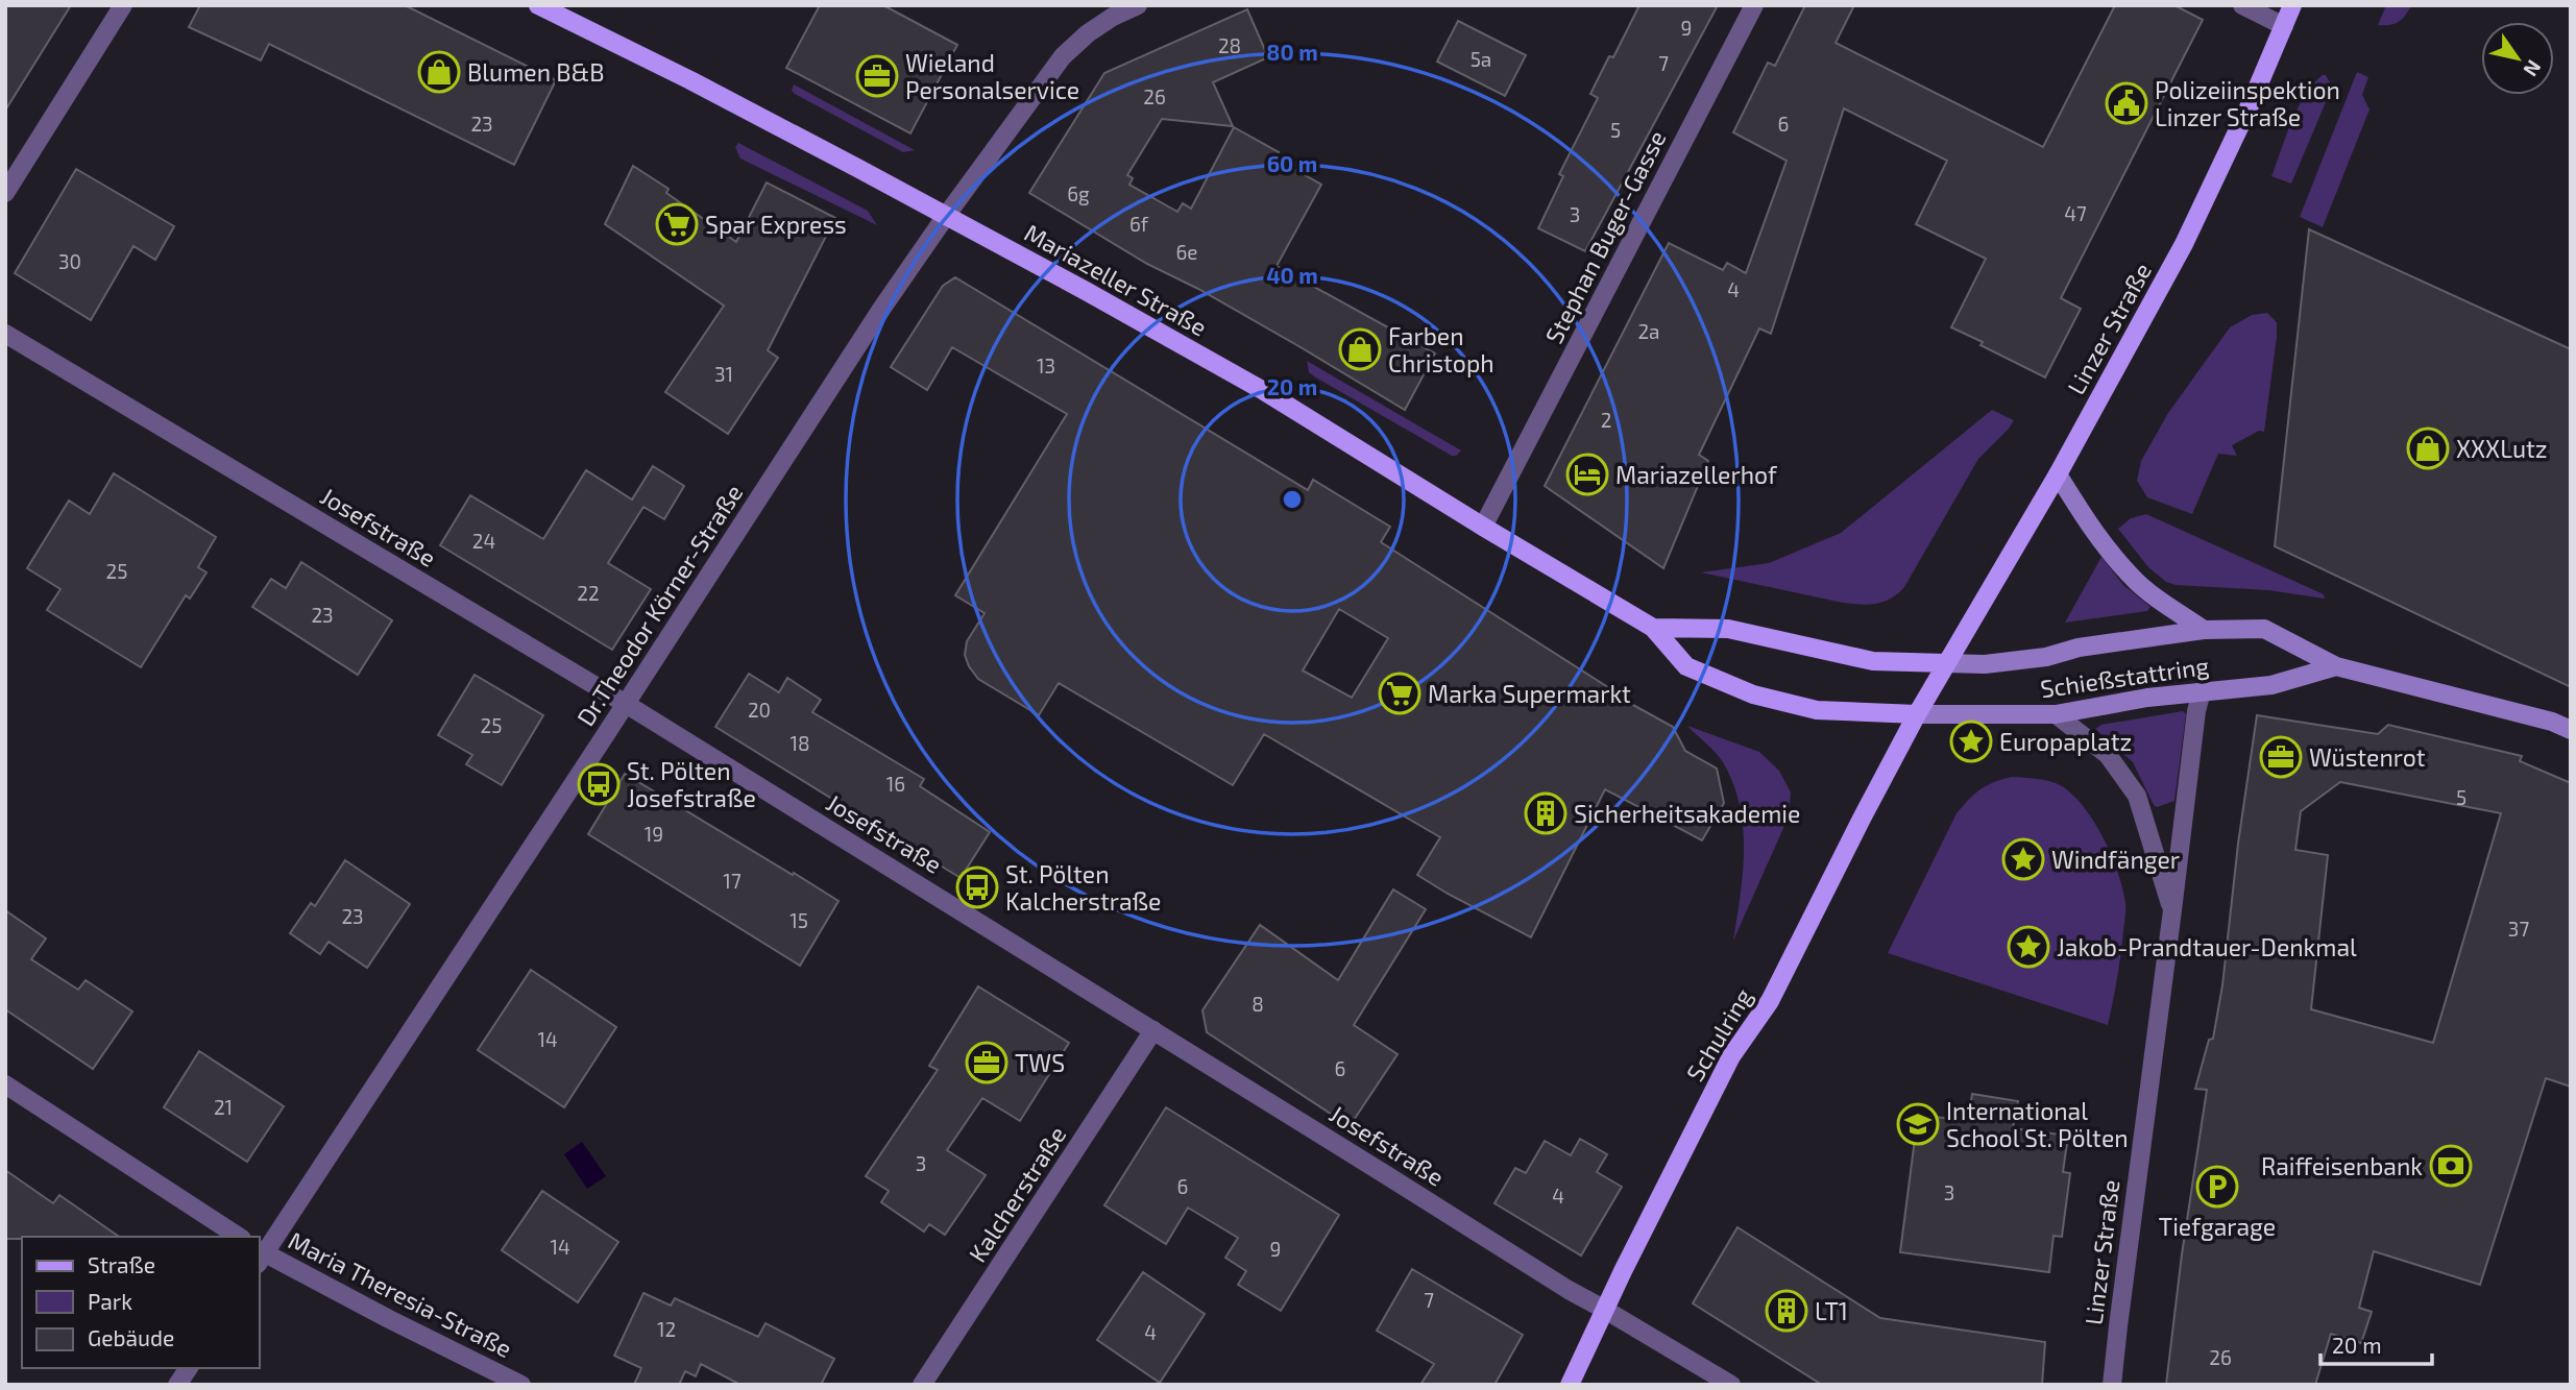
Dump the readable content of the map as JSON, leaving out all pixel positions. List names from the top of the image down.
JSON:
{
  "streets": {
    "main road": [
      "Mariazeller Straße",
      "Linzer Straße",
      "Schießstattring",
      "Schulring"
    ],
    "street": [
      "Stephan Buger-Gasse",
      "Josefstraße",
      "Dr.Theodor Körner-Straße",
      "Kalcherstraße",
      "Maria Theresia-Straße"
    ]
  },
  "crossings": [
    ["Stephan Buger-Gasse", "Mariazeller Straße"],
    ["Mariazeller Straße", "Linzer Straße"],
    ["Mariazeller Straße", "Dr.Theodor Körner-Straße"],
    ["Mariazeller Straße", "Schießstattring"],
    ["Mariazeller Straße", "Schulring"],
    ["Linzer Straße", "Schießstattring"],
    ["Linzer Straße", "Schulring"],
    ["Josefstraße", "Dr.Theodor Körner-Straße"],
    ["Josefstraße", "Schulring"],
    ["Josefstraße", "Kalcherstraße"],
    ["Dr.Theodor Körner-Straße", "Maria Theresia-Straße"],
    ["Schießstattring", "Schulring"]
  ],
  "places": {
    "shop": ["Blumen B&B", "Farben Christoph", "XXXLutz"],
    "office": ["Wieland Personalservice", "Wüstenrot", "TWS"],
    "public building": ["Polizeiinspektion Linzer Straße"],
    "supermarket": ["Spar Express", "Marka Supermarkt"],
    "hotel": ["Mariazellerhof"],
    "place": ["Europaplatz", "Windfänger", "Jakob-Prandtauer-Denkmal"],
    "bus stop": ["St. Pölten Josefstraße", "St. Pölten Kalcherstraße"],
    "building": ["Sicherheitsakademie", "LT1"],
    "school or university": ["International School St. Pölten"],
    "bank": ["Raiffeisenbank"],
    "parking": ["Tiefgarage"]
  },
  "house_numbers": [
    "9",
    "28",
    "5a",
    "7",
    "26",
    "23",
    "6",
    "5",
    "6g",
    "47",
    "3",
    "6f",
    "6e",
    "30",
    "4",
    "2a",
    "13",
    "31",
    "2",
    "24",
    "25",
    "22",
    "23",
    "20",
    "25",
    "18",
    "16",
    "5",
    "19",
    "17",
    "23",
    "15",
    "37",
    "8",
    "14",
    "6",
    "21",
    "3",
    "6",
    "3",
    "4",
    "14",
    "9",
    "7",
    "12",
    "4",
    "26"
  ],
  "legend": ["Straße", "Park", "Gebäude"],
  "scale_bar": "20 m",
  "north": "bottom right",
  "rings": [
    "80 m",
    "60 m",
    "40 m",
    "20 m"
  ]
}
